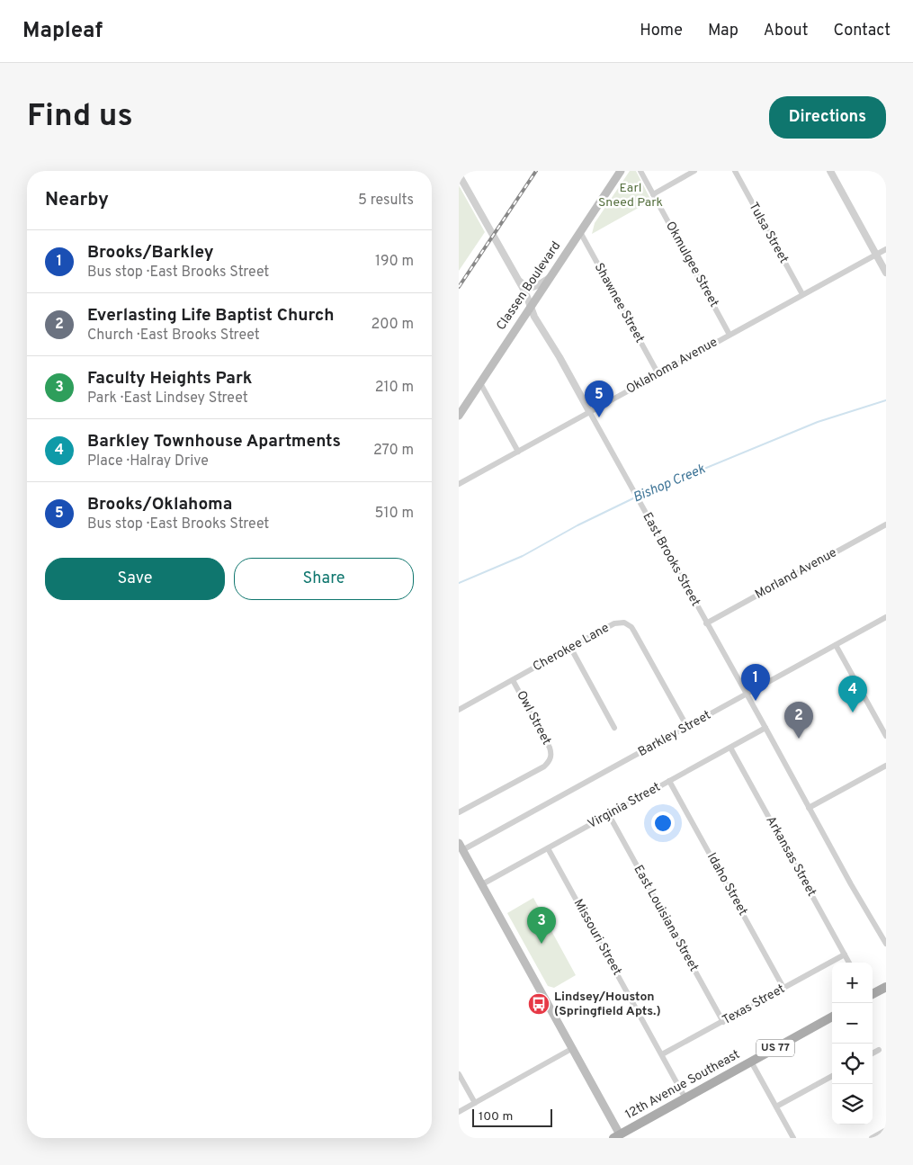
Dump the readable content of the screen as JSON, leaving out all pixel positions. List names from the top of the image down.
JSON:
{
  "streets": {
    "main road": ["Classen Boulevard", "US 77", "12th Avenue Southeast"],
    "street": [
      "Tulsa Street",
      "Okmulgee Street",
      "Shawnee Street",
      "Oklahoma Avenue",
      "East Brooks Street",
      "Morland Avenue",
      "Cherokee Lane",
      "Owl Street",
      "Barkley Street",
      "Virginia Street",
      "Arkansas Street",
      "Idaho Street",
      "East Louisiana Street",
      "Missouri Street",
      "Texas Street"
    ]
  },
  "crossings": [
    ["Tulsa Street", "Oklahoma Avenue"],
    ["Okmulgee Street", "Oklahoma Avenue"],
    ["Classen Boulevard", "Shawnee Street"],
    ["Classen Boulevard", "East Brooks Street"],
    ["Shawnee Street", "Oklahoma Avenue"],
    ["Oklahoma Avenue", "East Brooks Street"],
    ["East Brooks Street", "Morland Avenue"],
    ["East Brooks Street", "Barkley Street"],
    ["East Brooks Street", "Virginia Street"],
    ["Cherokee Lane", "Owl Street"],
    ["Cherokee Lane", "Barkley Street"],
    ["Virginia Street", "Arkansas Street"],
    ["Virginia Street", "Idaho Street"],
    ["Virginia Street", "East Louisiana Street"],
    ["Virginia Street", "Missouri Street"],
    ["Arkansas Street", "Texas Street"],
    ["Idaho Street", "Texas Street"],
    ["East Louisiana Street", "Texas Street"],
    ["Missouri Street", "Texas Street"],
    ["Missouri Street", "12th Avenue Southeast"]
  ],
  "water": ["Bishop Creek"],
  "parks": ["Earl Sneed Park"],
  "places": {
    "bus stop": ["Lindsey/Houston (Springfield Apts.)"]
  },
  "scale_bar": "100 m",
  "page": {
    "header": "Mapleaf",
    "nav": [
      "Home",
      "Map",
      "About",
      "Contact"
    ],
    "buttons": [
      "Directions",
      ["Save", "Share"]
    ],
    "title": "Find us",
    "heading": ["Nearby", "5 results"],
    "list": [
      {
        "mark": "1",
        "name": "Brooks/Barkley",
        "note": "Bus stop · East Brooks Street",
        "value": "190 m"
      },
      {
        "mark": "2",
        "name": "Everlasting Life Baptist Church",
        "note": "Church · East Brooks Street",
        "value": "200 m"
      },
      {
        "mark": "3",
        "name": "Faculty Heights Park",
        "note": "Park · East Lindsey Street",
        "value": "210 m"
      },
      {
        "mark": "4",
        "name": "Barkley Townhouse Apartments",
        "note": "Place · Halray Drive",
        "value": "270 m"
      },
      {
        "mark": "5",
        "name": "Brooks/Oklahoma",
        "note": "Bus stop · East Brooks Street",
        "value": "510 m"
      }
    ],
    "pins": [
      "5",
      "1",
      "4",
      "2",
      "3"
    ],
    "map_buttons": ["+", "−"],
    "scale": "100 m"
  }
}
